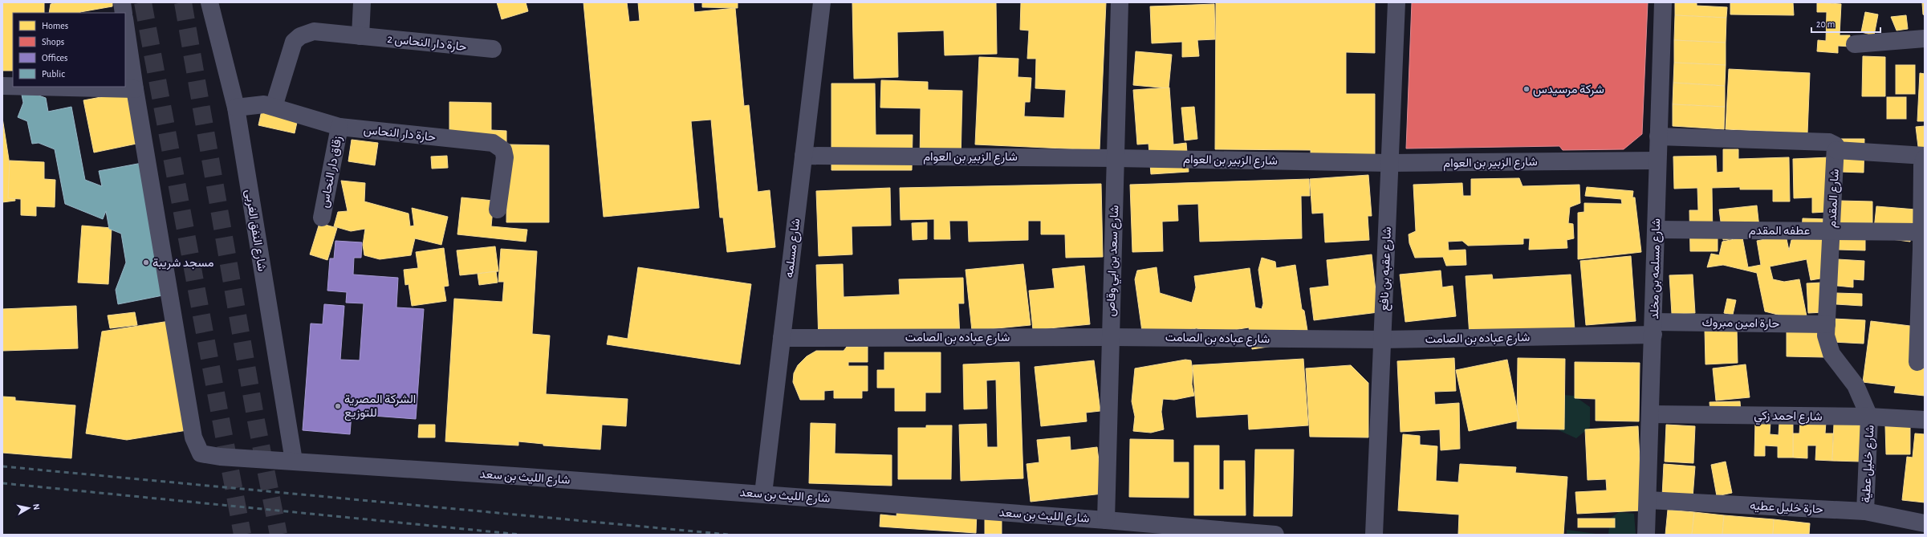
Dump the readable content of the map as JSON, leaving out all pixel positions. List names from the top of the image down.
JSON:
{
  "streets": {
    "street": [
      "حارة دار النحاس 2",
      "حارة دار النحاس",
      "شارع الزبير بن العوام",
      "زقاق دار النحاس",
      "شارع المقدم",
      "شارع النفق الغربى",
      "عطفه المقدم",
      "شارع مسلمه",
      "شارع سعد بن ابي وقاص",
      "شارع عقبه بن نافع",
      "شارع مسلمه بن مخلد",
      "حارة امين مبروك",
      "شارع عباده بن الصامت",
      "شارع احمد زكي",
      "شارع خليل عطية",
      "شارع الليث بن سعد",
      "حارة خليل عطيه"
    ]
  },
  "crossings": [
    ["حارة دار النحاس 2", "حارة دار النحاس"],
    ["حارة دار النحاس", "زقاق دار النحاس"],
    ["حارة دار النحاس", "شارع النفق الغربى"],
    ["شارع الزبير بن العوام", "شارع مسلمه"],
    ["شارع الزبير بن العوام", "شارع سعد بن ابي وقاص"],
    ["شارع الزبير بن العوام", "شارع عقبه بن نافع"],
    ["شارع الزبير بن العوام", "شارع مسلمه بن مخلد"],
    ["شارع المقدم", "عطفه المقدم"],
    ["شارع المقدم", "حارة امين مبروك"],
    ["شارع المقدم", "شارع احمد زكي"],
    ["شارع المقدم", "شارع خليل عطية"],
    ["شارع النفق الغربى", "شارع الليث بن سعد"],
    ["عطفه المقدم", "شارع مسلمه بن مخلد"],
    ["شارع مسلمه", "شارع عباده بن الصامت"],
    ["شارع مسلمه", "شارع الليث بن سعد"],
    ["شارع سعد بن ابي وقاص", "شارع عباده بن الصامت"],
    ["شارع سعد بن ابي وقاص", "شارع الليث بن سعد"],
    ["شارع عقبه بن نافع", "شارع عباده بن الصامت"],
    ["شارع مسلمه بن مخلد", "حارة امين مبروك"],
    ["شارع مسلمه بن مخلد", "شارع عباده بن الصامت"],
    ["شارع مسلمه بن مخلد", "شارع احمد زكي"],
    ["شارع مسلمه بن مخلد", "حارة خليل عطيه"],
    ["حارة امين مبروك", "شارع عباده بن الصامت"],
    ["شارع احمد زكي", "شارع خليل عطية"],
    ["شارع خليل عطية", "حارة خليل عطيه"]
  ],
  "places": ["شركة مرسيدس", "مسجد شريبة", "الشركة المصرية للتوزيع"],
  "legend": [
    "Homes",
    "Shops",
    "Offices",
    "Public"
  ],
  "scale_bar": "20 m",
  "north": "right"
}
